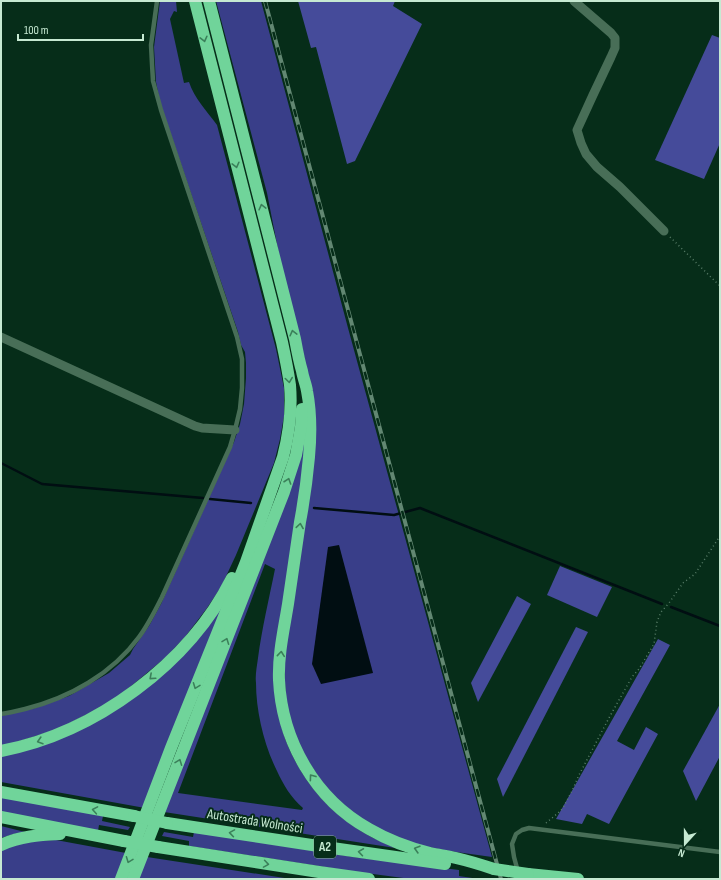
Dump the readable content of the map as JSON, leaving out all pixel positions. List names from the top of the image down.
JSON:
{
  "streets": {
    "highway": ["Autostrada Wolności", "A2"]
  },
  "scale_bar": "100 m",
  "north": "bottom"
}
